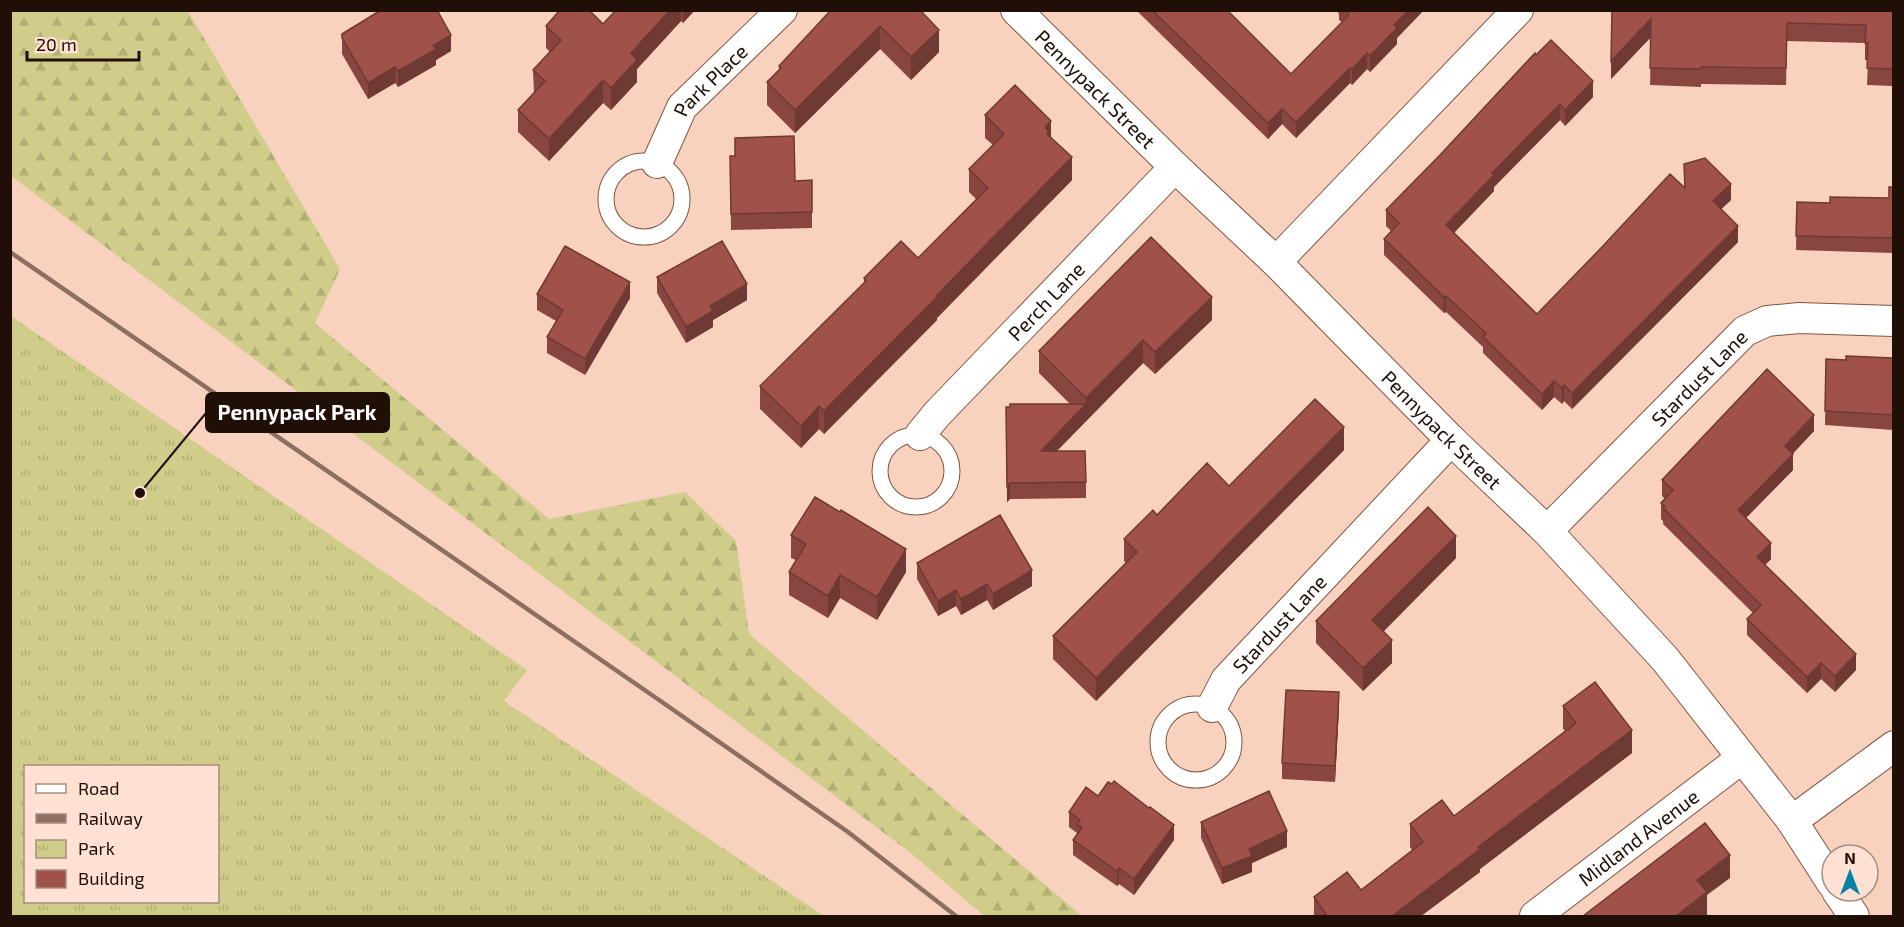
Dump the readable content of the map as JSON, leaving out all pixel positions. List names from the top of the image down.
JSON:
{
  "streets": {
    "street": [
      "Park Place",
      "Pennypack Street",
      "Perch Lane",
      "Stardust Lane",
      "Midland Avenue"
    ]
  },
  "crossings": [
    ["Pennypack Street", "Perch Lane"],
    ["Pennypack Street", "Stardust Lane"],
    ["Pennypack Street", "Midland Avenue"]
  ],
  "places": ["Pennypack Park"],
  "legend": [
    "Road",
    "Railway",
    "Park",
    "Building"
  ],
  "scale_bar": "20 m",
  "north": "top"
}
